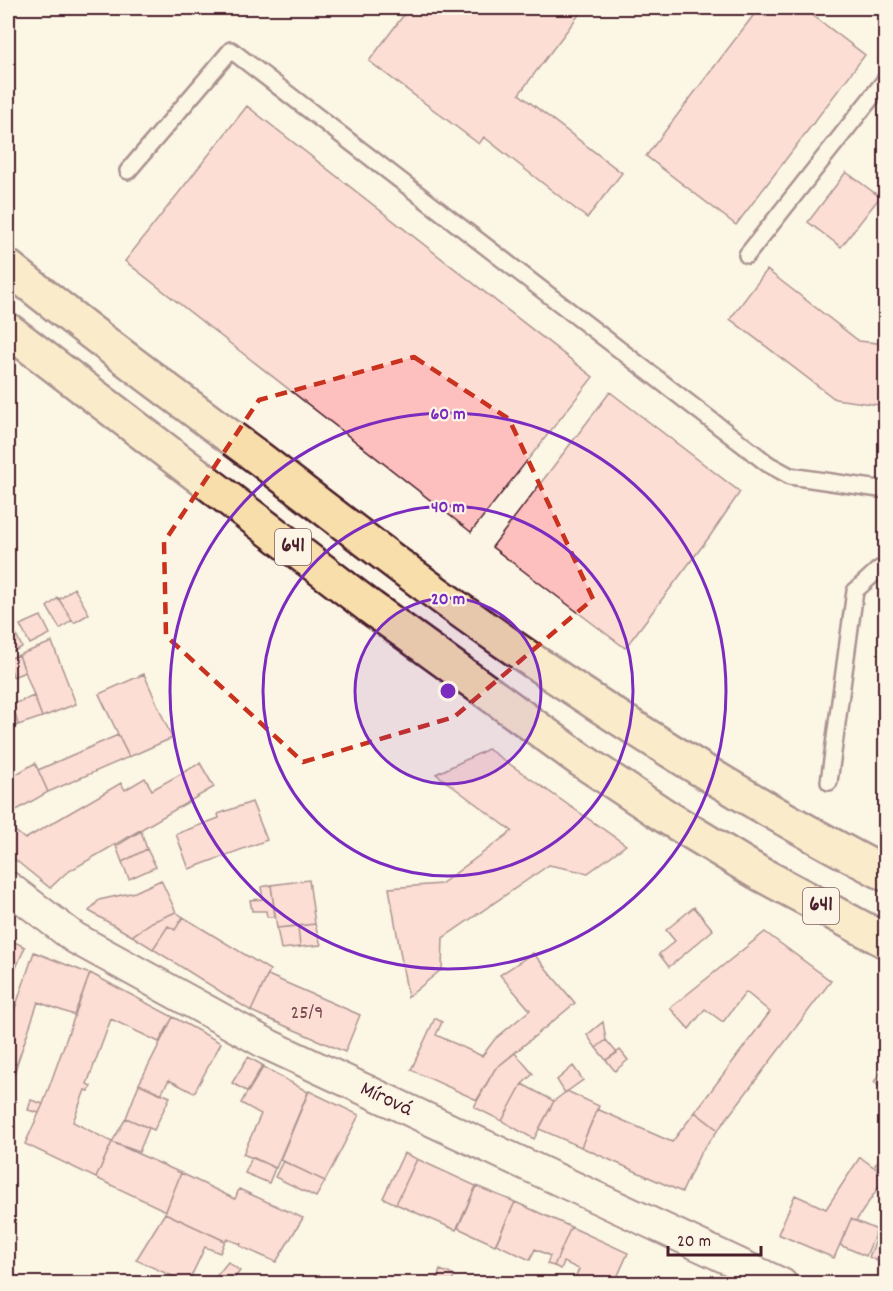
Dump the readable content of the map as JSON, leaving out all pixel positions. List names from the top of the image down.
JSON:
{
  "streets": {
    "highway": ["641"],
    "street": ["Mírová"]
  },
  "house_numbers": ["25/9"],
  "scale_bar": "20 m",
  "rings": ["60 m", "40 m", "20 m"]
}
